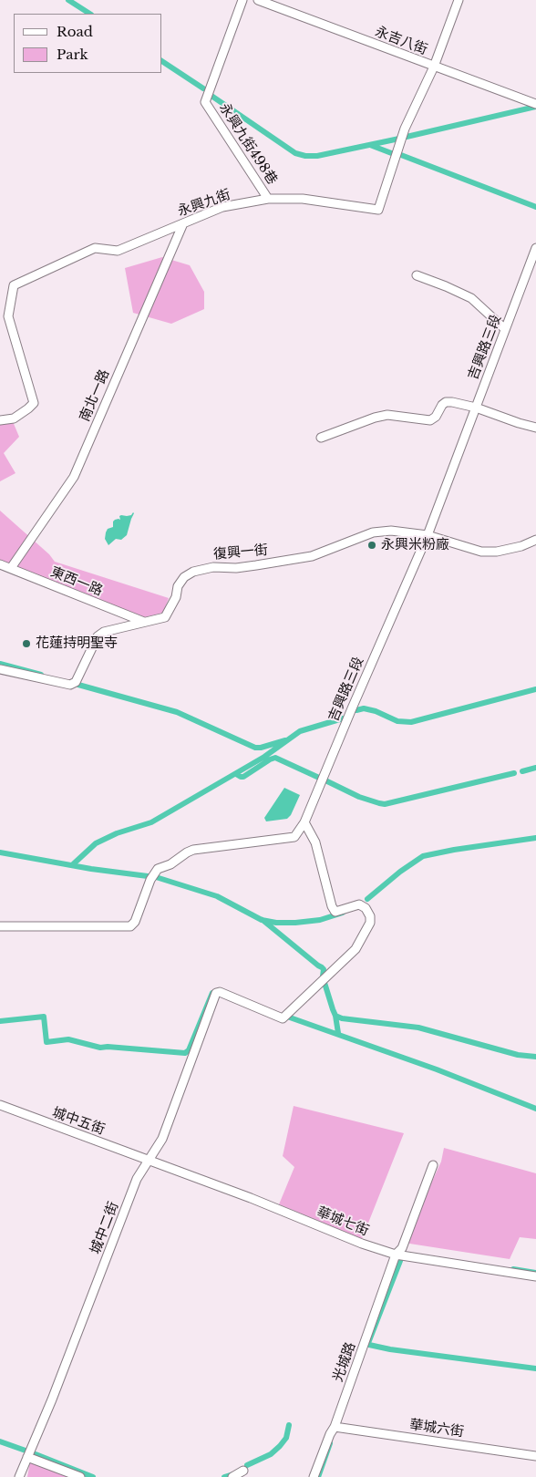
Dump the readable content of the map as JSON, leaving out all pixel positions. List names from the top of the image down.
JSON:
{
  "streets": {
    "street": [
      "永吉八街",
      "永興九街498巷",
      "永興九街",
      "吉興路三段",
      "南北一路",
      "復興一街",
      "東西一路",
      "城中五街",
      "華城七街",
      "城中二街",
      "光城路",
      "華城六街"
    ]
  },
  "crossings": [
    ["永吉八街", "永興九街"],
    ["永興九街498巷", "永興九街"],
    ["永興九街", "南北一路"],
    ["吉興路三段", "復興一街"],
    ["吉興路三段", "城中二街"],
    ["南北一路", "東西一路"],
    ["復興一街", "東西一路"],
    ["城中五街", "華城七街"],
    ["城中五街", "城中二街"],
    ["華城七街", "城中二街"],
    ["華城七街", "光城路"],
    ["光城路", "華城六街"]
  ],
  "places": ["永興米粉廠", "花蓮持明聖寺"],
  "legend": ["Road", "Park"]
}
